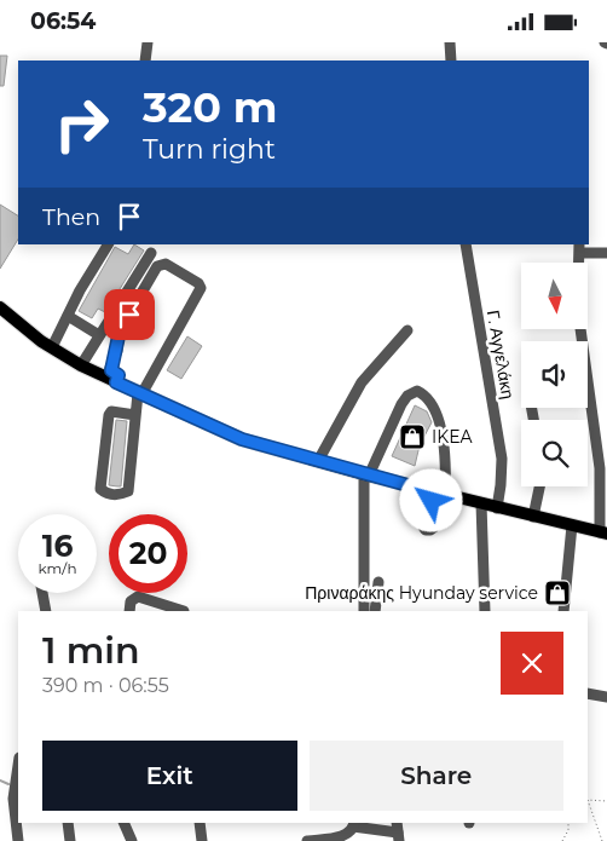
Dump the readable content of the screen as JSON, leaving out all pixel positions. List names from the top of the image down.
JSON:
{
  "streets": {
    "street": ["Γ. Αγγελάκη"]
  },
  "places": {
    "shop": ["IKEA", "Πριναράκης Hyunday service"]
  },
  "north": "bottom",
  "page": {
    "status": "06:54",
    "turn": ["320 m", "Turn right"],
    "then": "Then",
    "speed": "16 km/h",
    "limit": "20",
    "heading": ["1 min", "390 m · 06:55"],
    "buttons": ["Exit", "Share"]
  }
}
